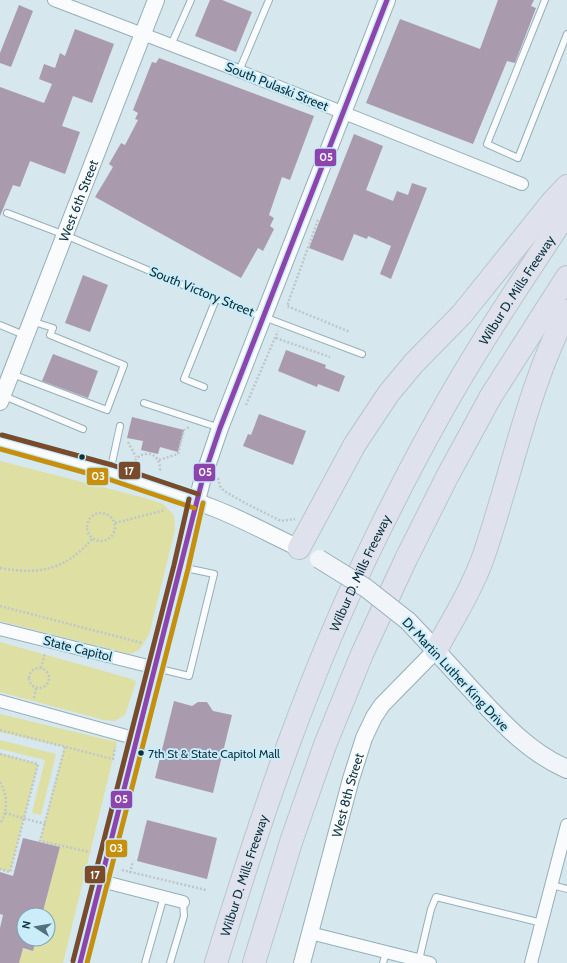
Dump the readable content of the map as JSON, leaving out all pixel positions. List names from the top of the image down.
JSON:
{
  "streets": {
    "highway": ["Wilbur D. Mills Freeway"],
    "main road": ["Dr Martin Luther King Drive"],
    "street": [
      "South Pulaski Street",
      "West 6th Street",
      "State Capitol",
      "West 8th Street"
    ],
    "lane": ["South Victory Street"]
  },
  "crossings": [
    ["South Pulaski Street", "West 6th Street"],
    ["West 6th Street", "South Victory Street"],
    ["Dr Martin Luther King Drive", "West 8th Street"]
  ],
  "places": ["7th St & State Capitol Mall"],
  "lines": ["transit line 05", "transit line 17", "transit line 03"],
  "north": "left"
}
